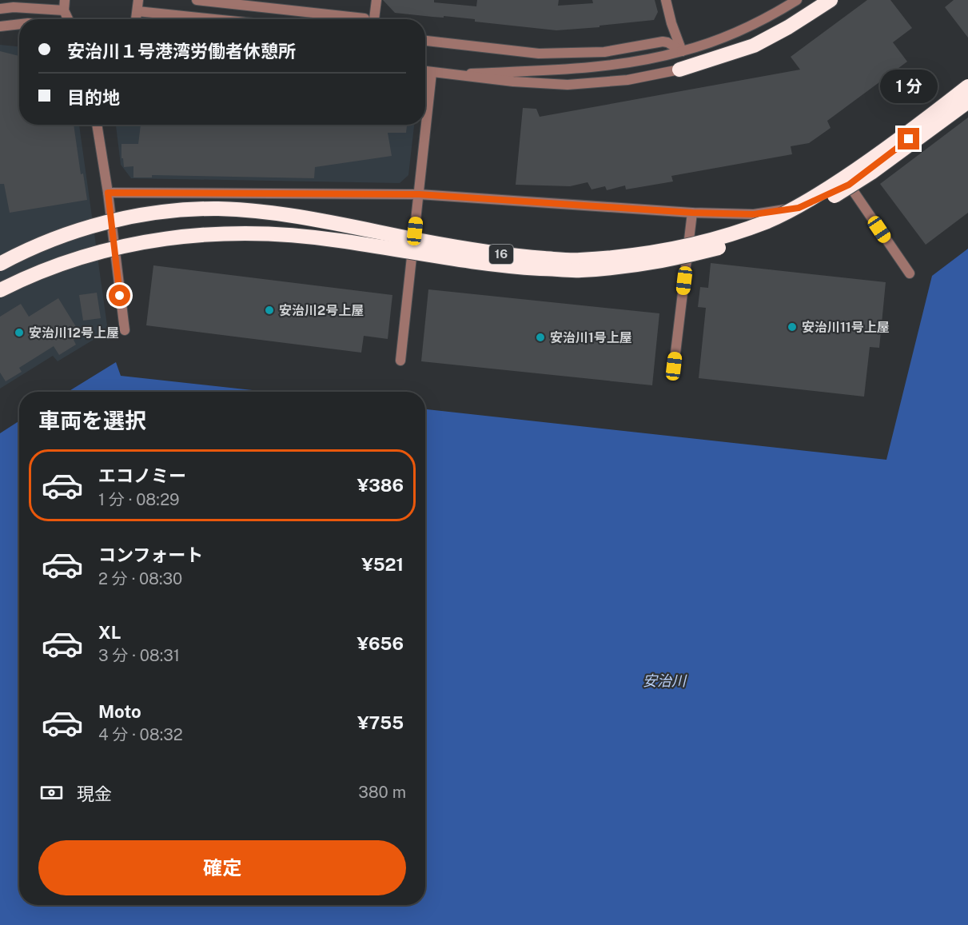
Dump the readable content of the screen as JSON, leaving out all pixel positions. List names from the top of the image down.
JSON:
{
  "streets": {
    "highway": ["16"]
  },
  "water": ["安治川"],
  "places": [
    "安治川2号上屋",
    "安治川11号上屋",
    "安治川12号上屋",
    "安治川1号上屋"
  ],
  "page": {
    "banner": ["安治川１号港湾労働者休憩所", "目的地"],
    "bubble": "1 分",
    "heading": "車両を選択",
    "list": [
      {
        "name": "エコノミー",
        "note": "1 分 · 08:29",
        "value": "¥386"
      },
      {
        "name": "コンフォート",
        "note": "2 分 · 08:30",
        "value": "¥521"
      },
      {
        "name": "XL",
        "note": "3 分 · 08:31",
        "value": "¥656"
      },
      {
        "name": "Moto",
        "note": "4 分 · 08:32",
        "value": "¥755"
      }
    ],
    "pay": ["現金", "380 m"],
    "buttons": "確定"
  }
}
